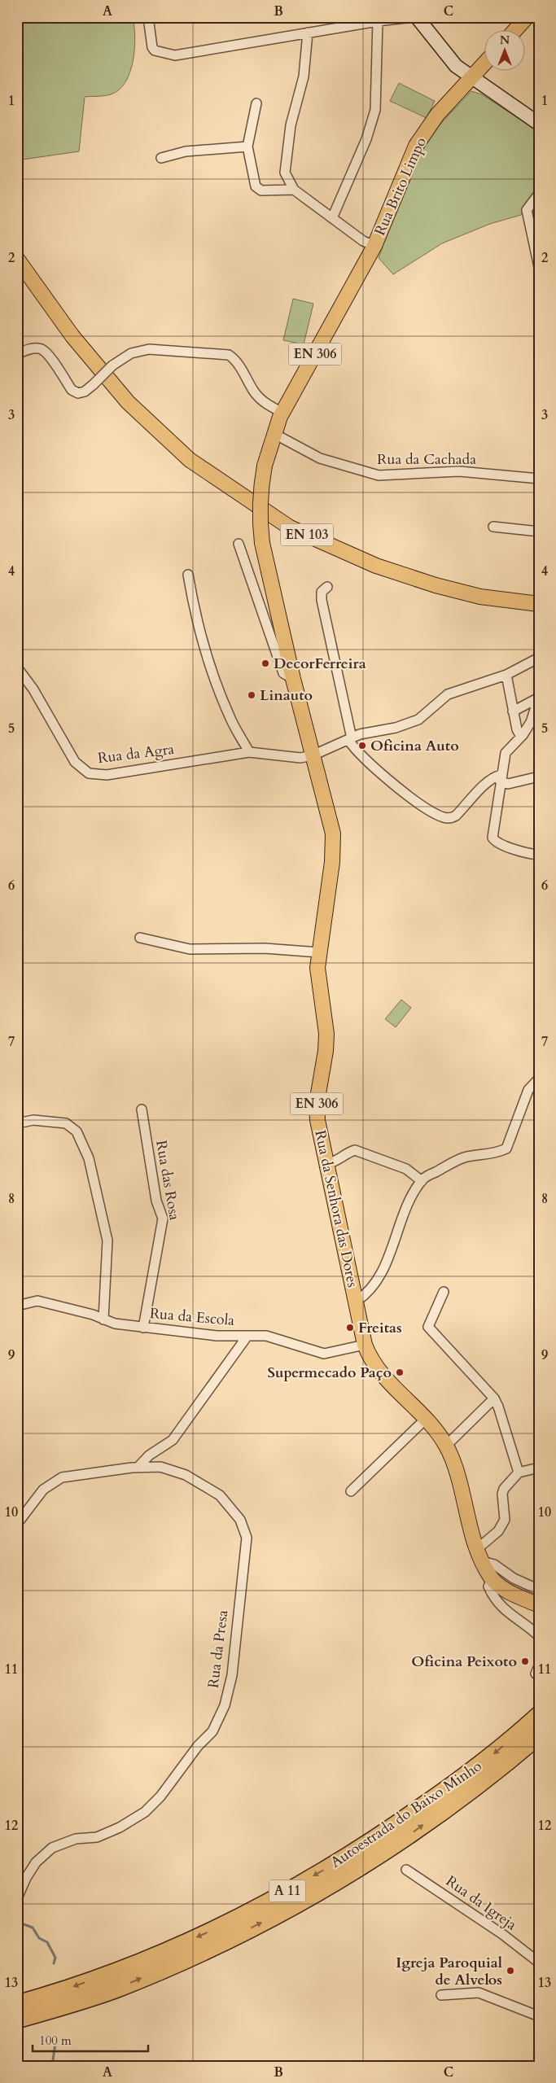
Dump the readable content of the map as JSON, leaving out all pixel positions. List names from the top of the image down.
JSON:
{
  "streets": {
    "highway": ["Autoestrada do Baixo Minho", "A 11"],
    "main road": [
      "Rua Brito Limpo",
      "EN 306",
      "EN 103",
      "Rua da Senhora das Dores"
    ],
    "street": [
      "Rua da Cachada",
      "Rua da Agra",
      "Rua das Rosa",
      "Rua da Escola",
      "Rua da Presa",
      "Rua da Igreja"
    ]
  },
  "crossings": [
    ["Rua Brito Limpo", "Rua da Senhora das Dores"],
    ["Rua da Cachada", "Rua da Senhora das Dores"],
    ["Rua da Agra", "Rua da Senhora das Dores"],
    ["Rua das Rosa", "Rua da Escola"],
    ["Rua da Senhora das Dores", "Rua da Escola"]
  ],
  "places": [
    "DecorFerreira",
    "Linauto",
    "Oficina Auto",
    "Freitas",
    "Supermecado Paço",
    "Oficina Peixoto",
    "Igreja Paroquial de Alvelos"
  ],
  "scale_bar": "100 m",
  "north": "top",
  "grid": {
    "columns": ["A", "B", "C"],
    "rows": [
      "1",
      "2",
      "3",
      "4",
      "5",
      "6",
      "7",
      "8",
      "9",
      "10",
      "11",
      "12",
      "13"
    ]
  }
}
